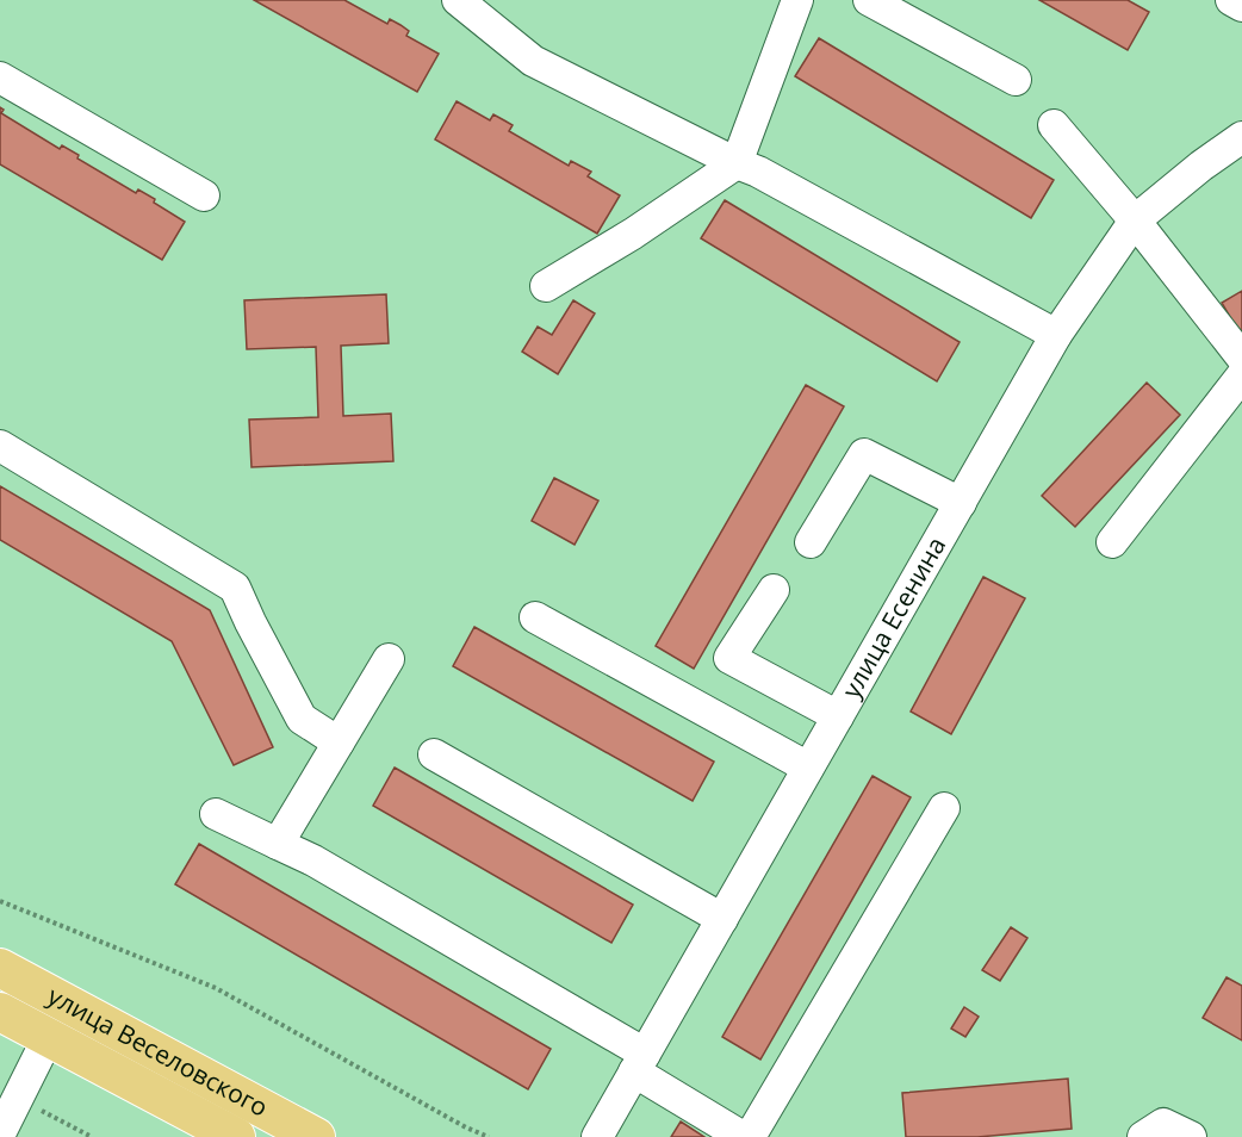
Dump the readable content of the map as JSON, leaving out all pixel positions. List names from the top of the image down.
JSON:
{
  "streets": {
    "main road": ["улица Веселовского"],
    "street": ["улица Есенина"]
  }
}
